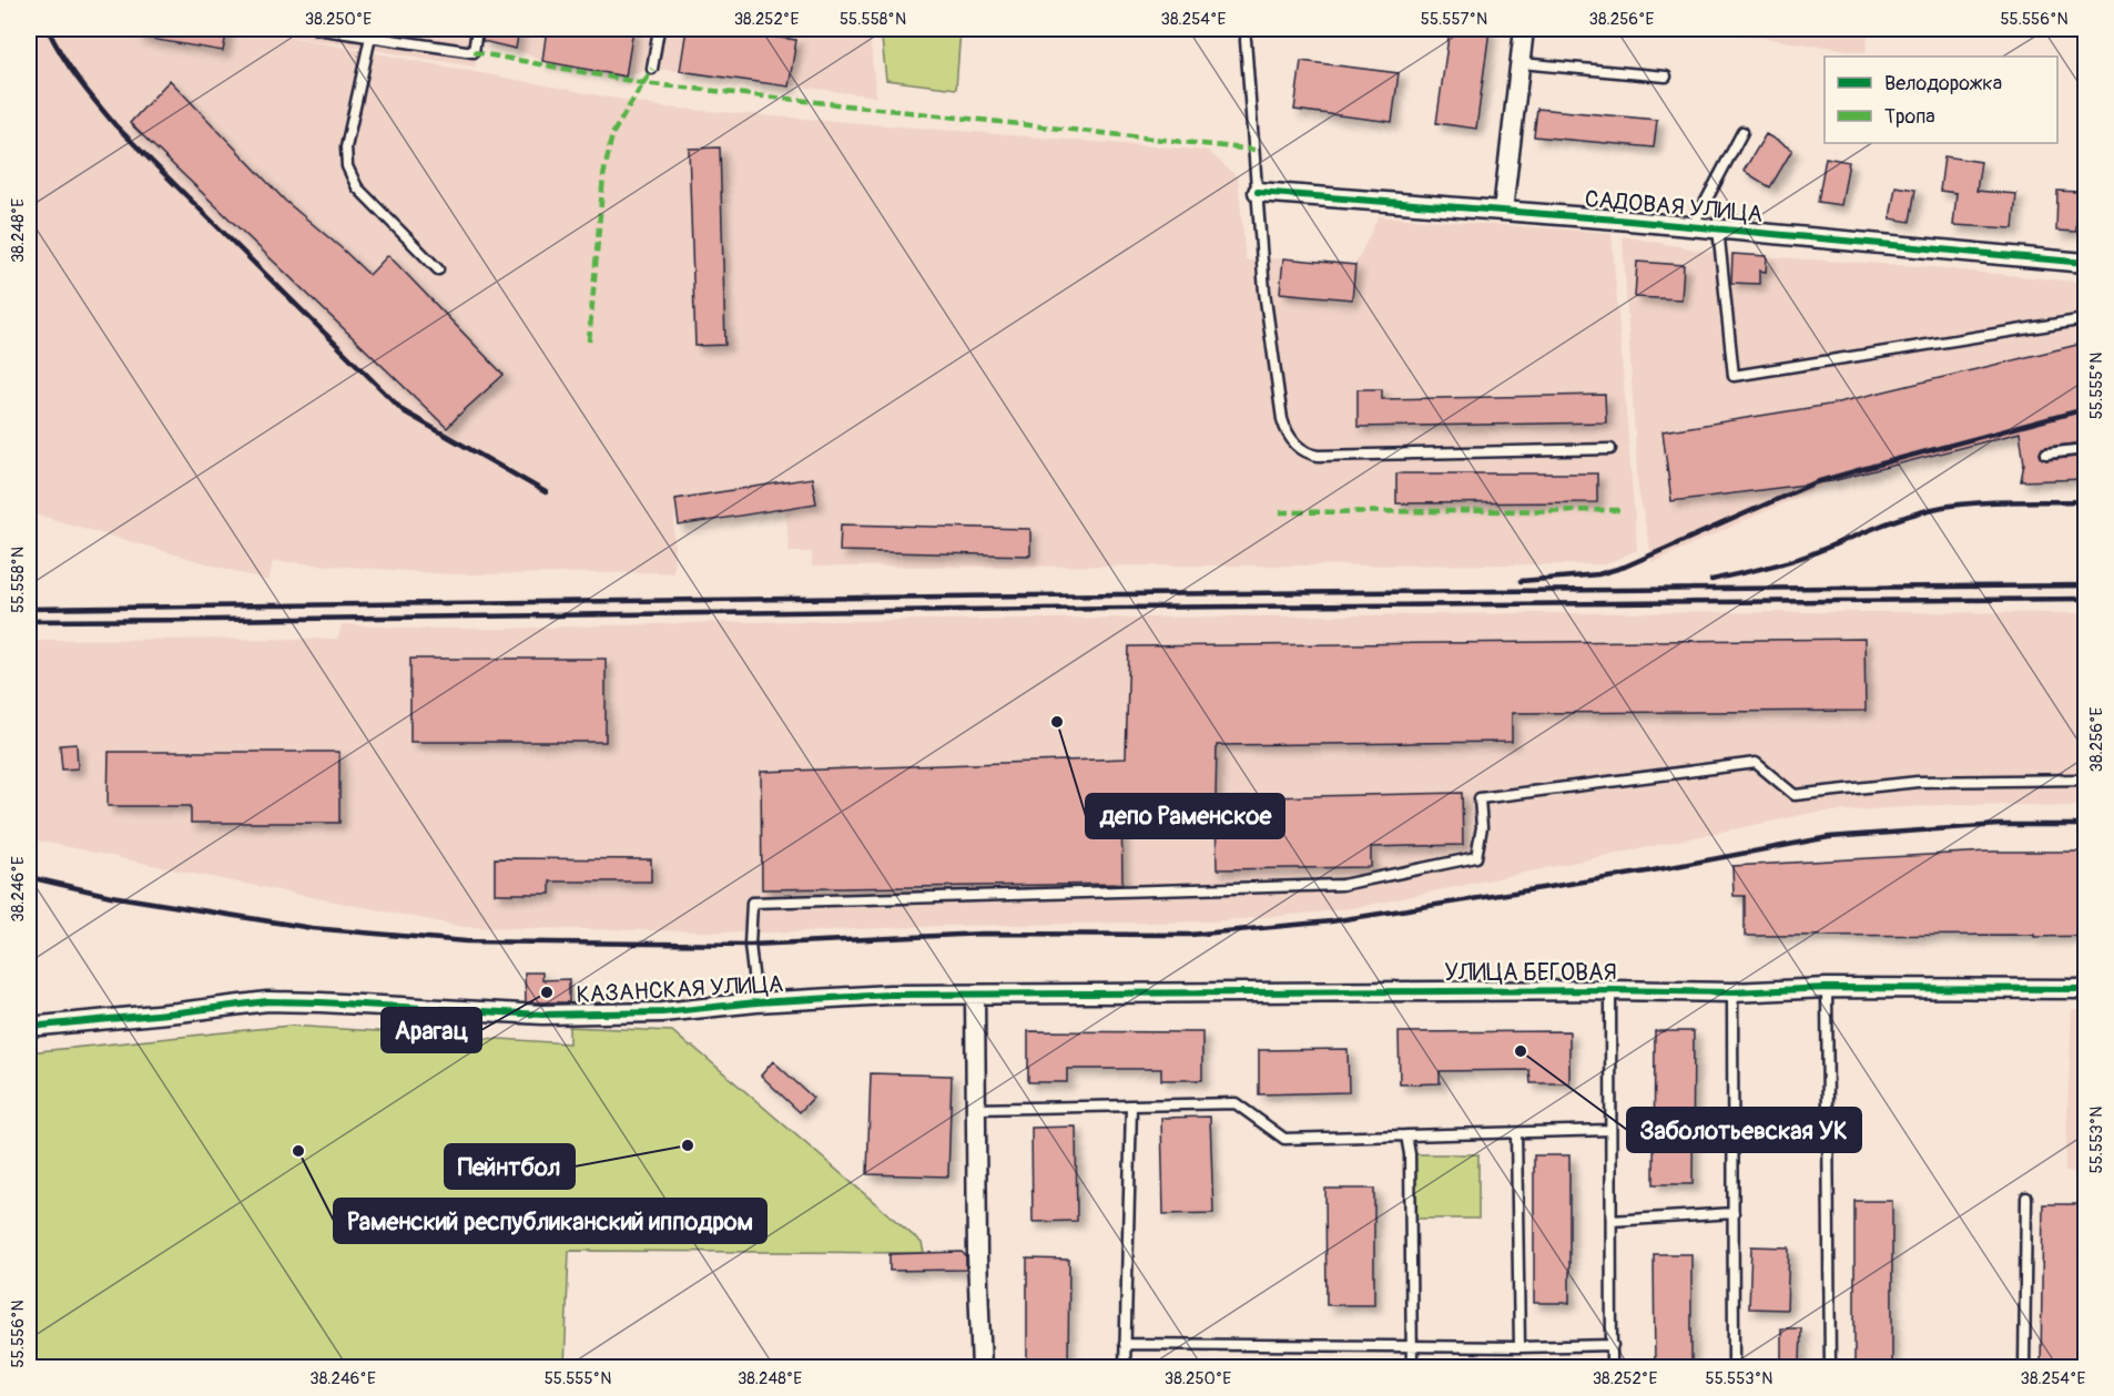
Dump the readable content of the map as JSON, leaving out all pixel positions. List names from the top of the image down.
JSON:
{
  "streets": {
    "street": ["САДОВАЯ УЛИЦА", "УЛИЦА БЕГОВАЯ", "КАЗАНСКАЯ УЛИЦА"]
  },
  "crossings": [
    ["УЛИЦА БЕГОВАЯ", "КАЗАНСКАЯ УЛИЦА"]
  ],
  "places": [
    "депо Раменское",
    "Арагац",
    "Заболотьевская УК",
    "Пейнтбол",
    "Раменский республиканский ипподром"
  ],
  "legend": ["Велодорожка", "Тропа"],
  "coordinates": [
    "38.250°E",
    "38.252°E",
    "55.558°N",
    "38.254°E",
    "55.557°N",
    "38.256°E",
    "55.556°N",
    "38.248°E",
    "55.555°N",
    "38.246°E",
    "55.553°N"
  ]
}
